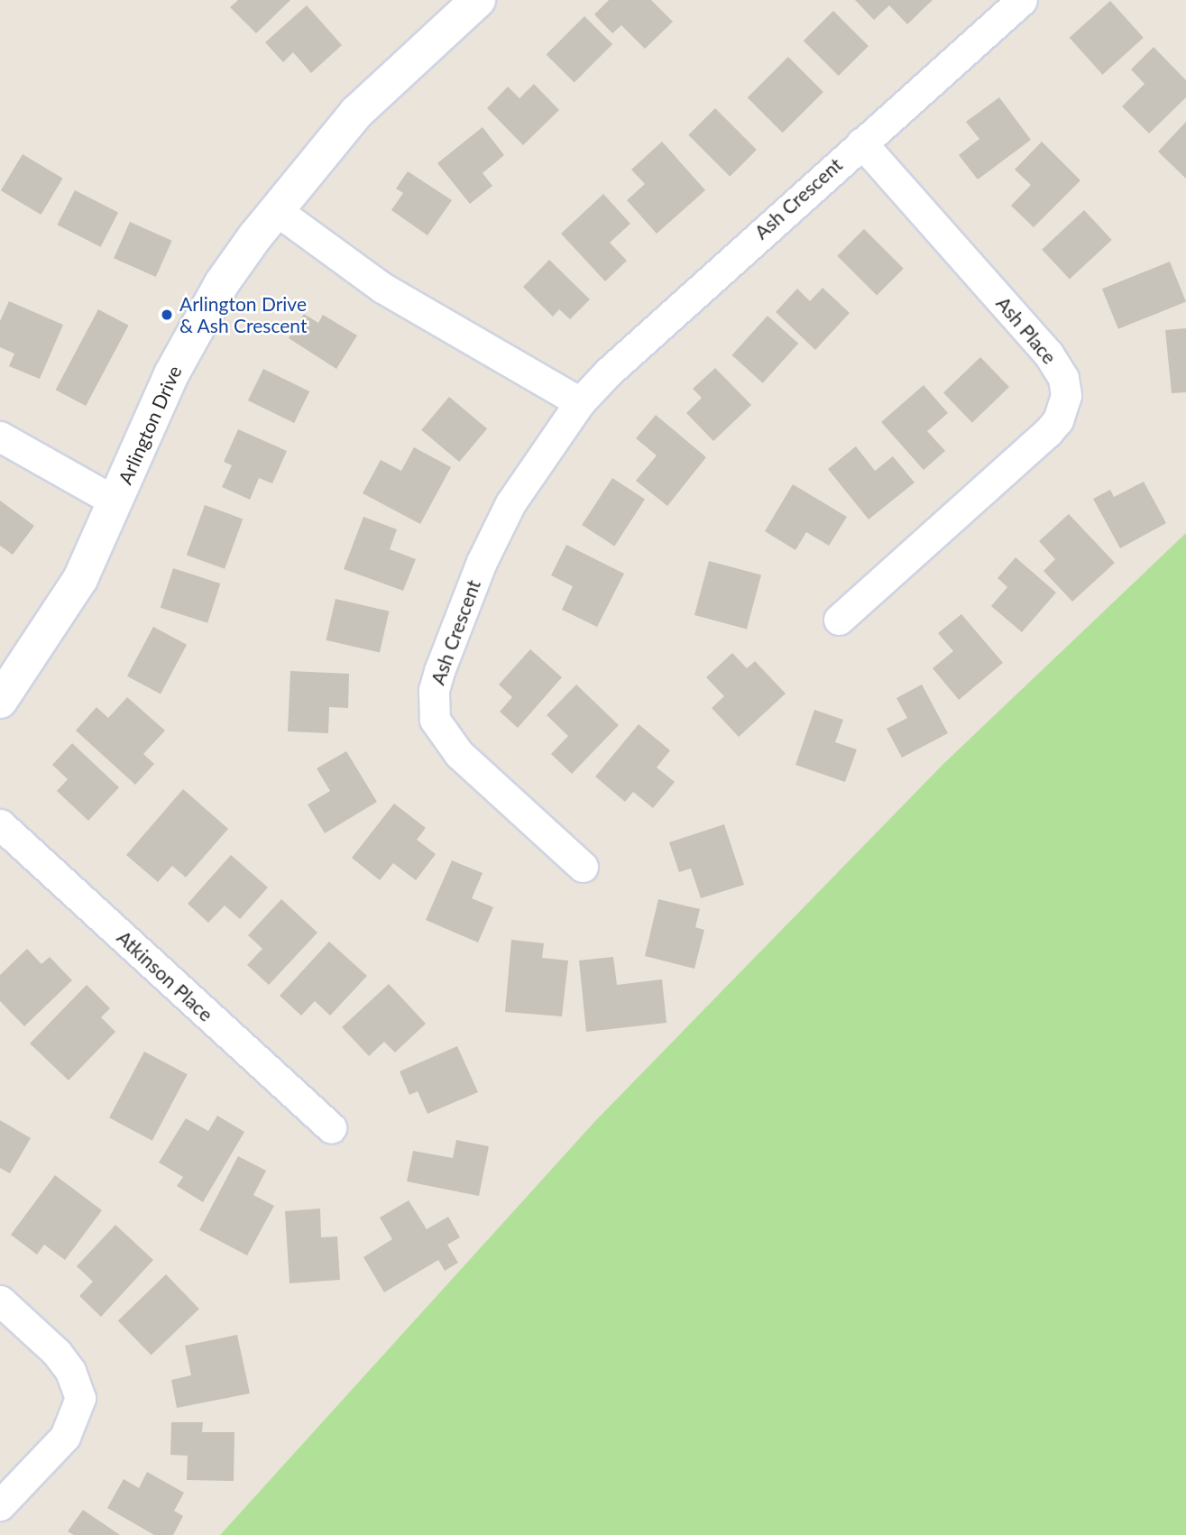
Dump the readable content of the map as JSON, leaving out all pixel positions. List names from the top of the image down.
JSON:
{
  "streets": {
    "street": [
      "Ash Crescent",
      "Ash Place",
      "Arlington Drive",
      "Atkinson Place"
    ]
  },
  "crossings": [
    ["Ash Crescent", "Ash Place"]
  ],
  "places": ["Arlington Drive & Ash Crescent"]
}
